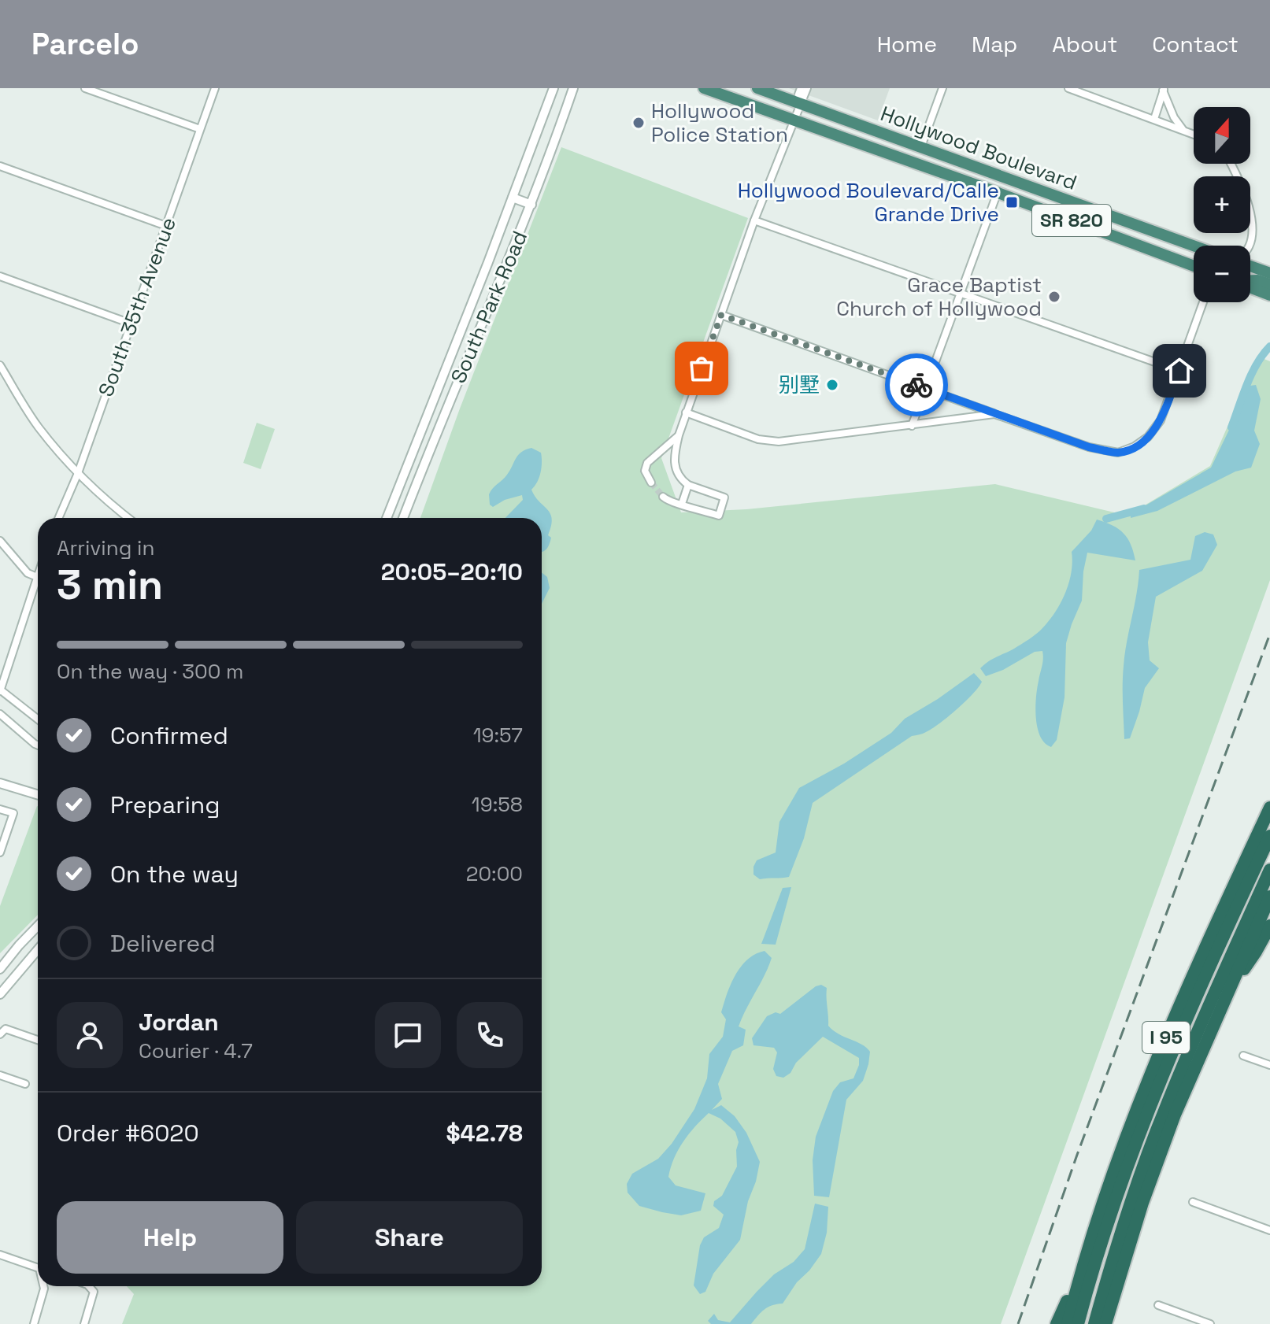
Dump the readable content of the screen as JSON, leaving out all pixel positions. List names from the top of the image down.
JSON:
{
  "streets": {
    "highway": ["Hollywood Boulevard", "SR 820", "I 95"],
    "street": ["South 35th Avenue", "South Park Road"]
  },
  "places": {
    "other": ["Hollywood Police Station", "Grace Baptist Church of Hollywood", "别墅"],
    "transit": ["Hollywood Boulevard/Calle Grande Drive"]
  },
  "north": "top",
  "page": {
    "header": "Parcelo",
    "nav": [
      "Home",
      "Map",
      "About",
      "Contact"
    ],
    "map_buttons": ["+", "−"],
    "heading": ["3 min", "Arriving in", "20:05–20:10"],
    "panel": [
      "Jordan",
      "Courier · 4.7",
      "Order #6020",
      "$42.78"
    ],
    "bar": "On the way · 300 m",
    "list": [
      ["Confirmed", "19:57"],
      ["Preparing", "19:58"],
      ["On the way", "20:00"],
      "Delivered"
    ],
    "buttons": ["Help", "Share"]
  }
}
